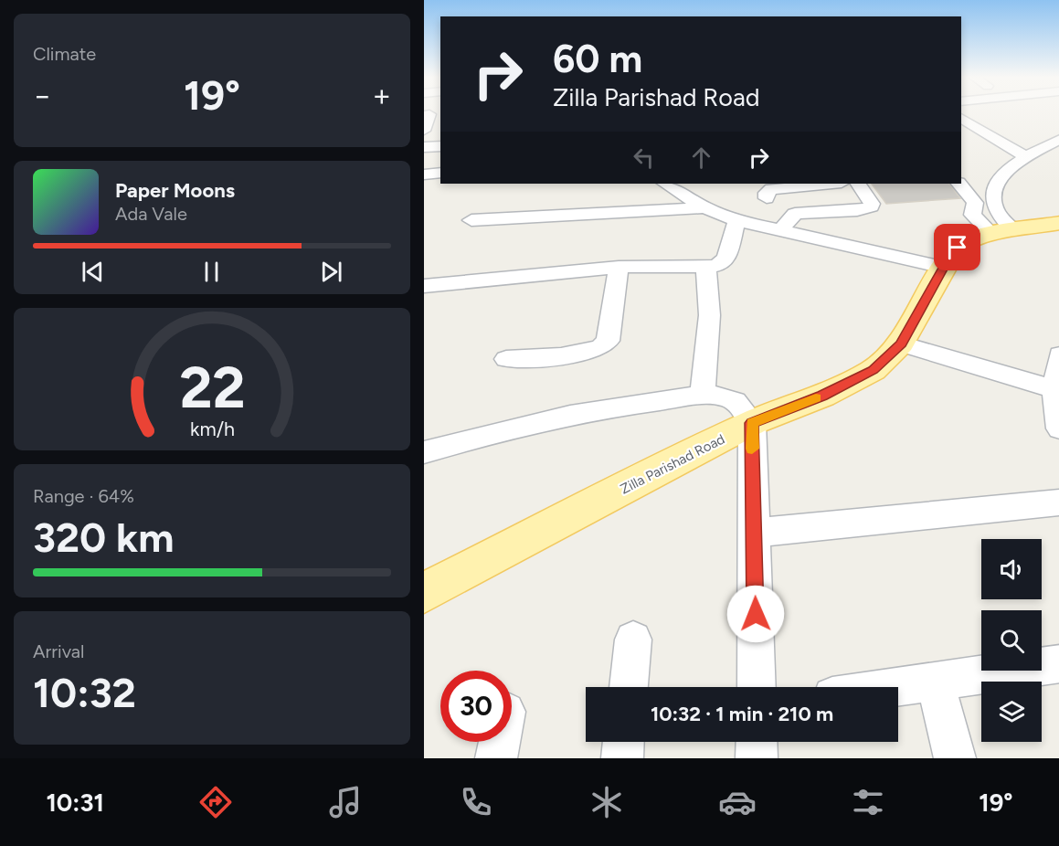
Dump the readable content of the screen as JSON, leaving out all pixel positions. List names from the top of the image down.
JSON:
{
  "streets": {
    "main road": ["Zilla Parishad Road"]
  },
  "page": {
    "tile": [
      "Climate",
      ["Range · 64%", "320 km"],
      ["Arrival", "10:32"]
    ],
    "turn": ["60 m", "Zilla Parishad Road"],
    "heat": ["−", "19°", "+"],
    "song": ["Paper Moons", "Ada Vale"],
    "limit": "30",
    "trip": "10:32 · 1 min · 210 m",
    "tabs": ["10:31", "19°"],
    "gauge": ["22", "km/h"]
  }
}
